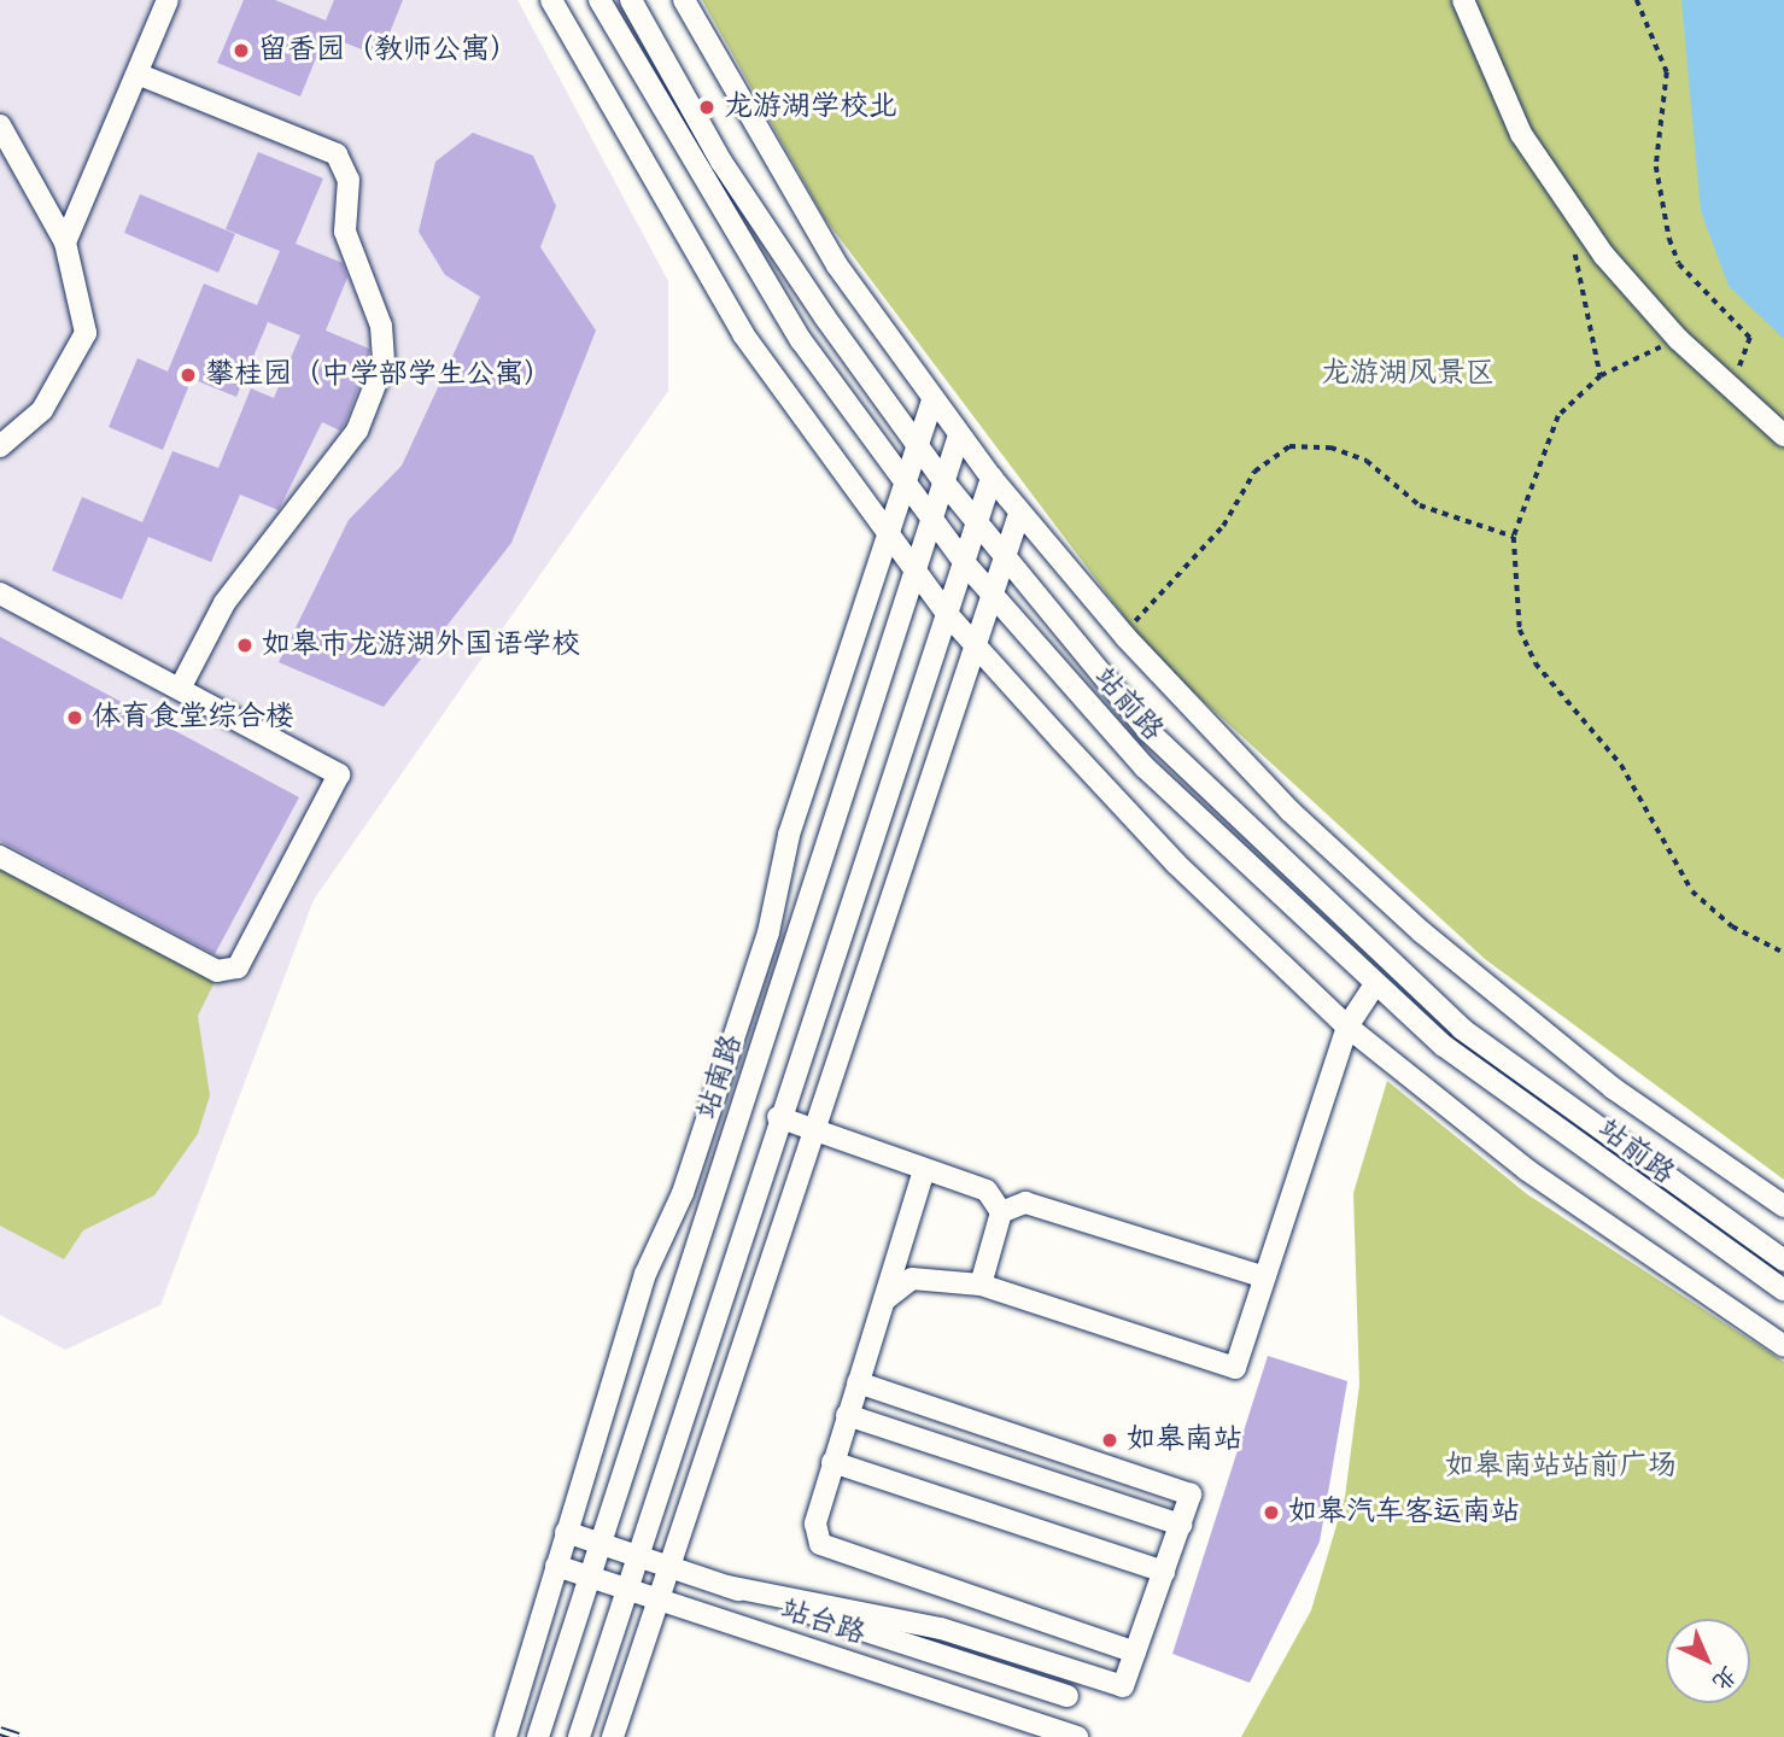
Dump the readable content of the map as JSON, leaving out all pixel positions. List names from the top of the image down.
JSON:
{
  "streets": {
    "street": ["站前路", "站南路", "站台路"]
  },
  "crossings": [
    ["站前路", "站南路"],
    ["站南路", "站台路"]
  ],
  "parks": ["龙游湖风景区", "如皋南站站前广场"],
  "places": [
    "留香园（教师公寓）",
    "龙游湖学校北",
    "攀桂园（中学部学生公寓）",
    "如皋市龙游湖外国语学校",
    "体育食堂综合楼",
    "如皋南站",
    "如皋汽车客运南站"
  ],
  "north": "bottom right"
}
